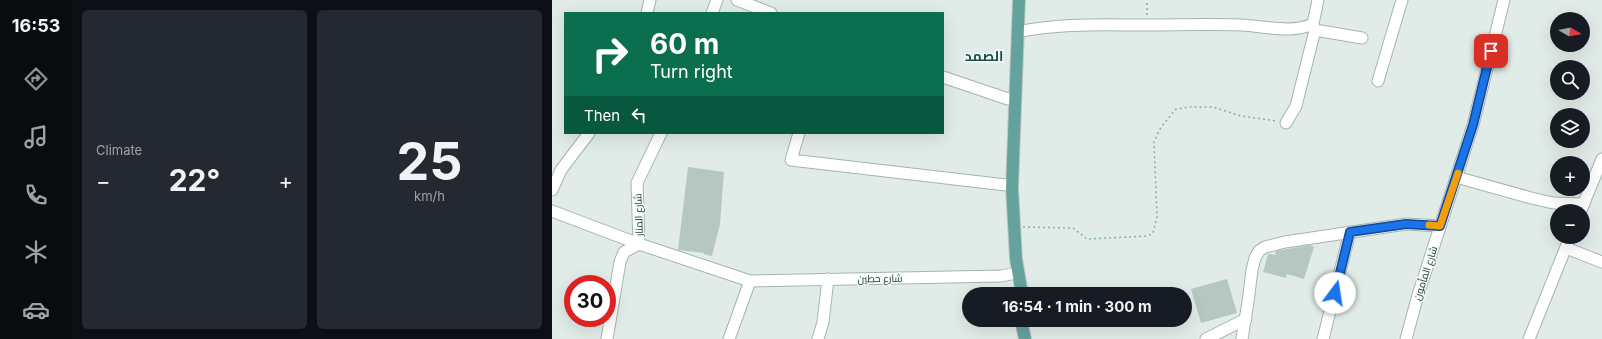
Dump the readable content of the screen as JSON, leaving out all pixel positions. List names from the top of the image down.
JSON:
{
  "streets": {
    "street": ["شارع المنار", "شارع المأمون", "شارع حطين"]
  },
  "crossings": [
    ["شارع المنار", "شارع حطين"]
  ],
  "districts": ["الصمد"],
  "north": "right",
  "page": {
    "tabs": "16:53",
    "tile": [
      "Climate",
      ["25", "km/h"]
    ],
    "map_buttons": ["+", "−"],
    "turn": ["60 m", "Turn right"],
    "then": "Then",
    "heat": ["−", "22°", "+"],
    "limit": "30",
    "trip": "16:54 · 1 min · 300 m"
  }
}
